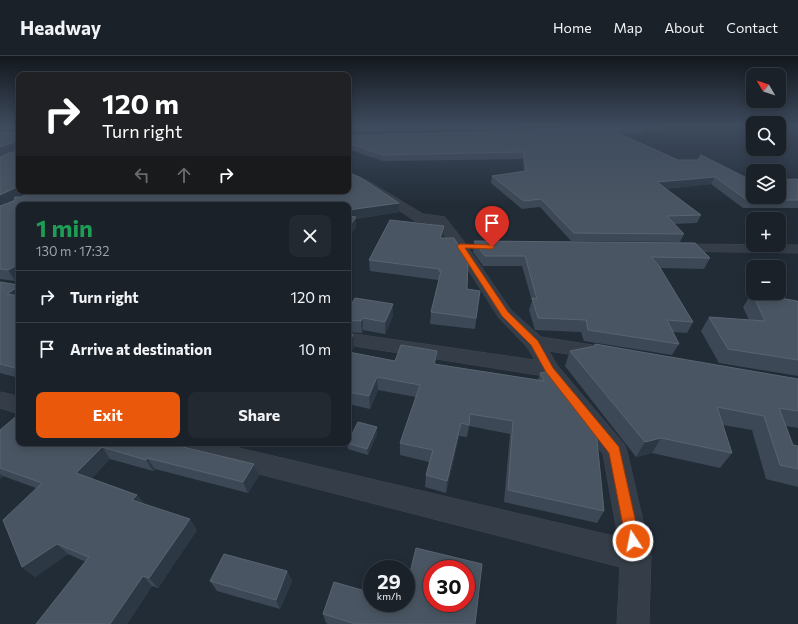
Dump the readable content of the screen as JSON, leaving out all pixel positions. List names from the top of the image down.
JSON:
{
  "north": "top left",
  "page": {
    "header": "Headway",
    "nav": [
      "Home",
      "Map",
      "About",
      "Contact"
    ],
    "map_buttons": ["+", "−"],
    "turn": ["120 m", "Turn right"],
    "heading": ["1 min", "130 m · 17:32"],
    "list": [
      {
        "name": "Turn right",
        "value": "120 m"
      },
      {
        "name": "Arrive at destination",
        "value": "10 m"
      }
    ],
    "buttons": ["Exit", "Share"],
    "speed": "29 km/h",
    "limit": "30"
  }
}
